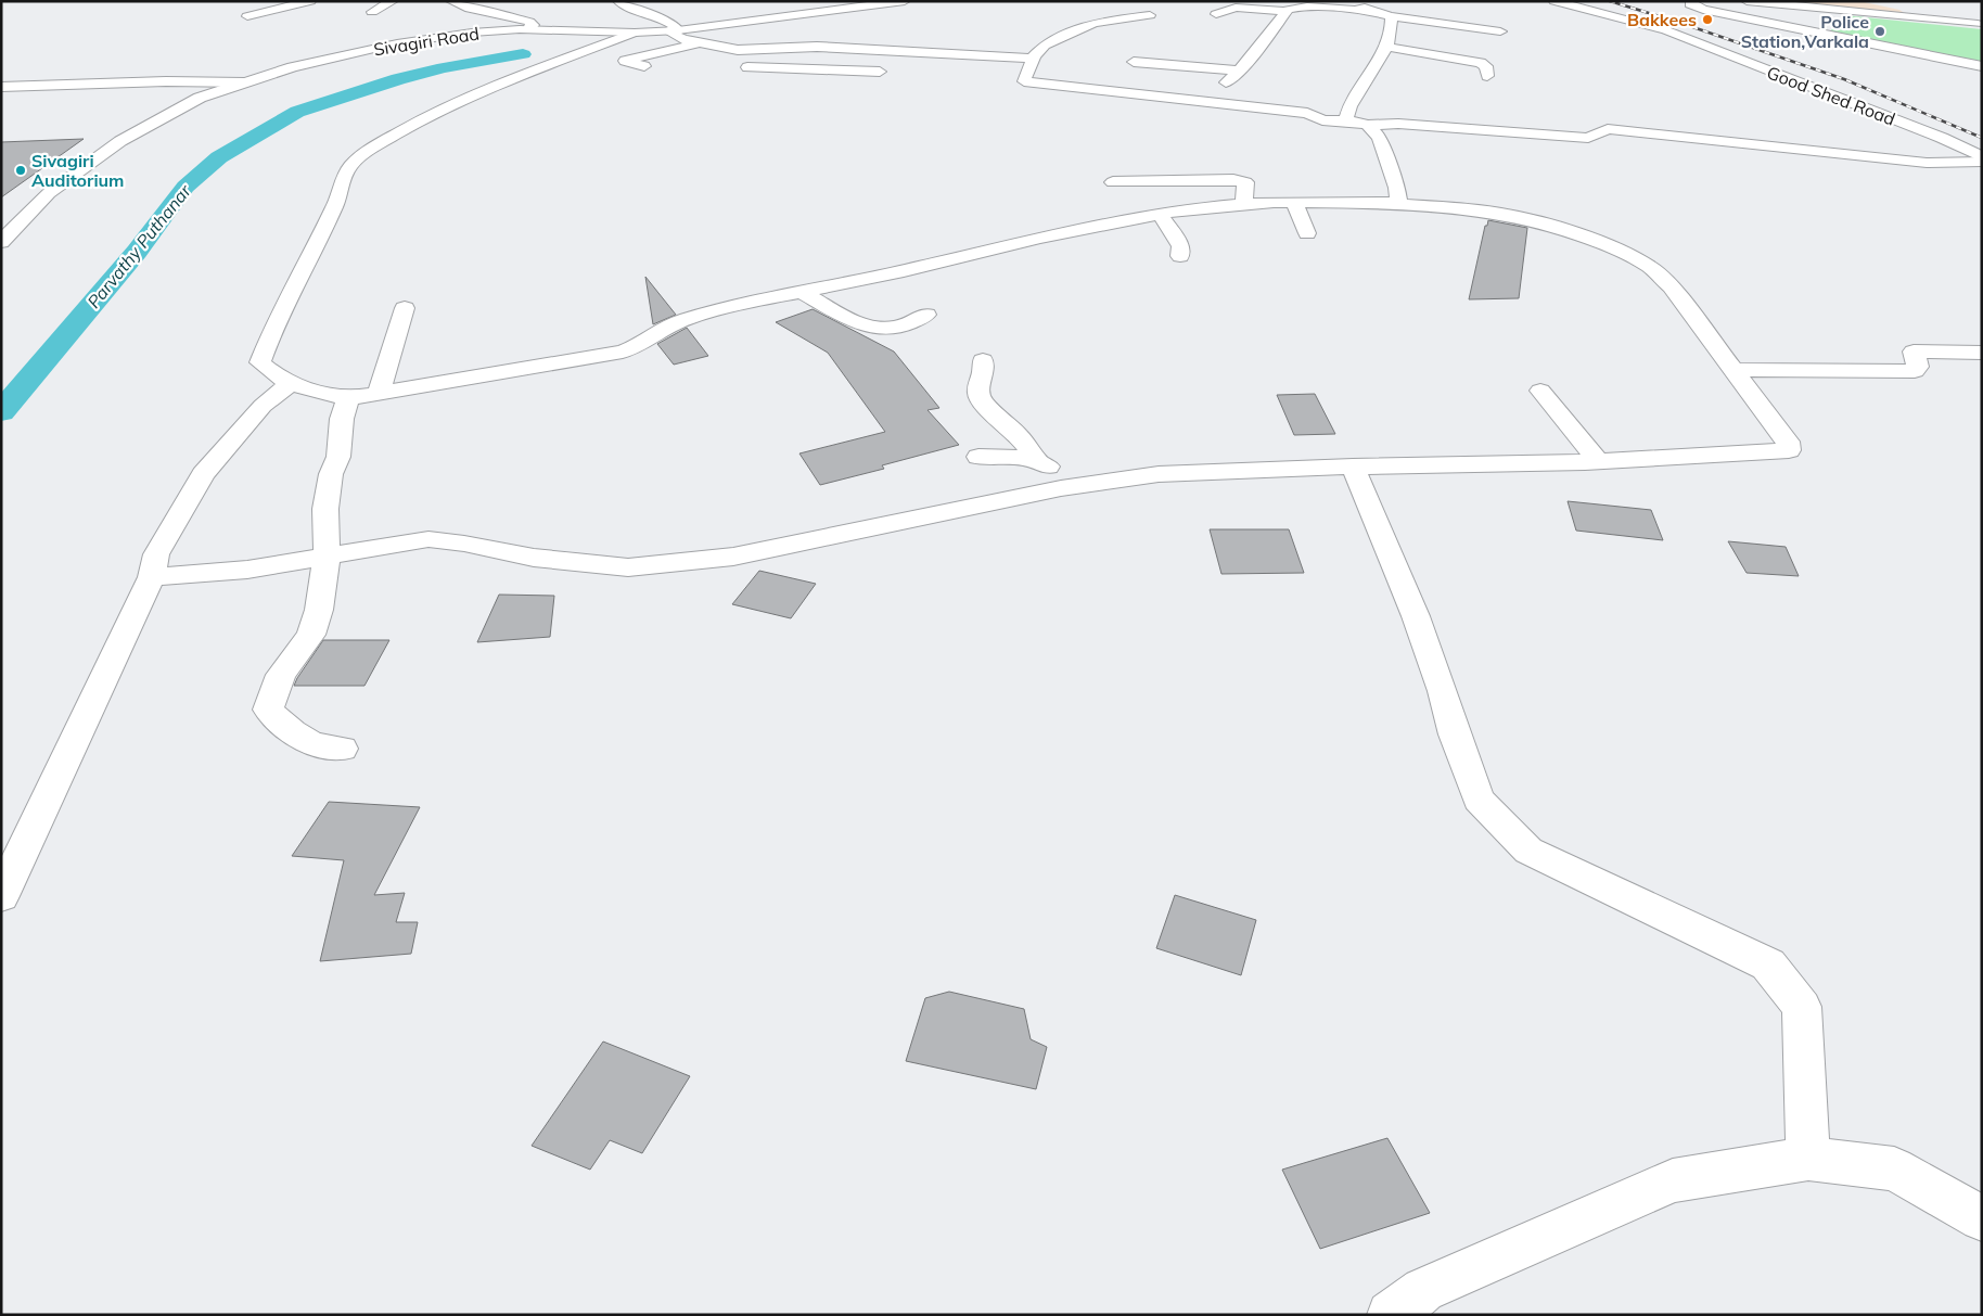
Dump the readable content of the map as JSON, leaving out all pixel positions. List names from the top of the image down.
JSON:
{
  "streets": {
    "street": ["Sivagiri Road", "Good Shed Road"]
  },
  "water": ["Parvathy Puthanar"],
  "places": ["Bakkees", "Police Station,Varkala", "Sivagiri Auditorium"]
}
